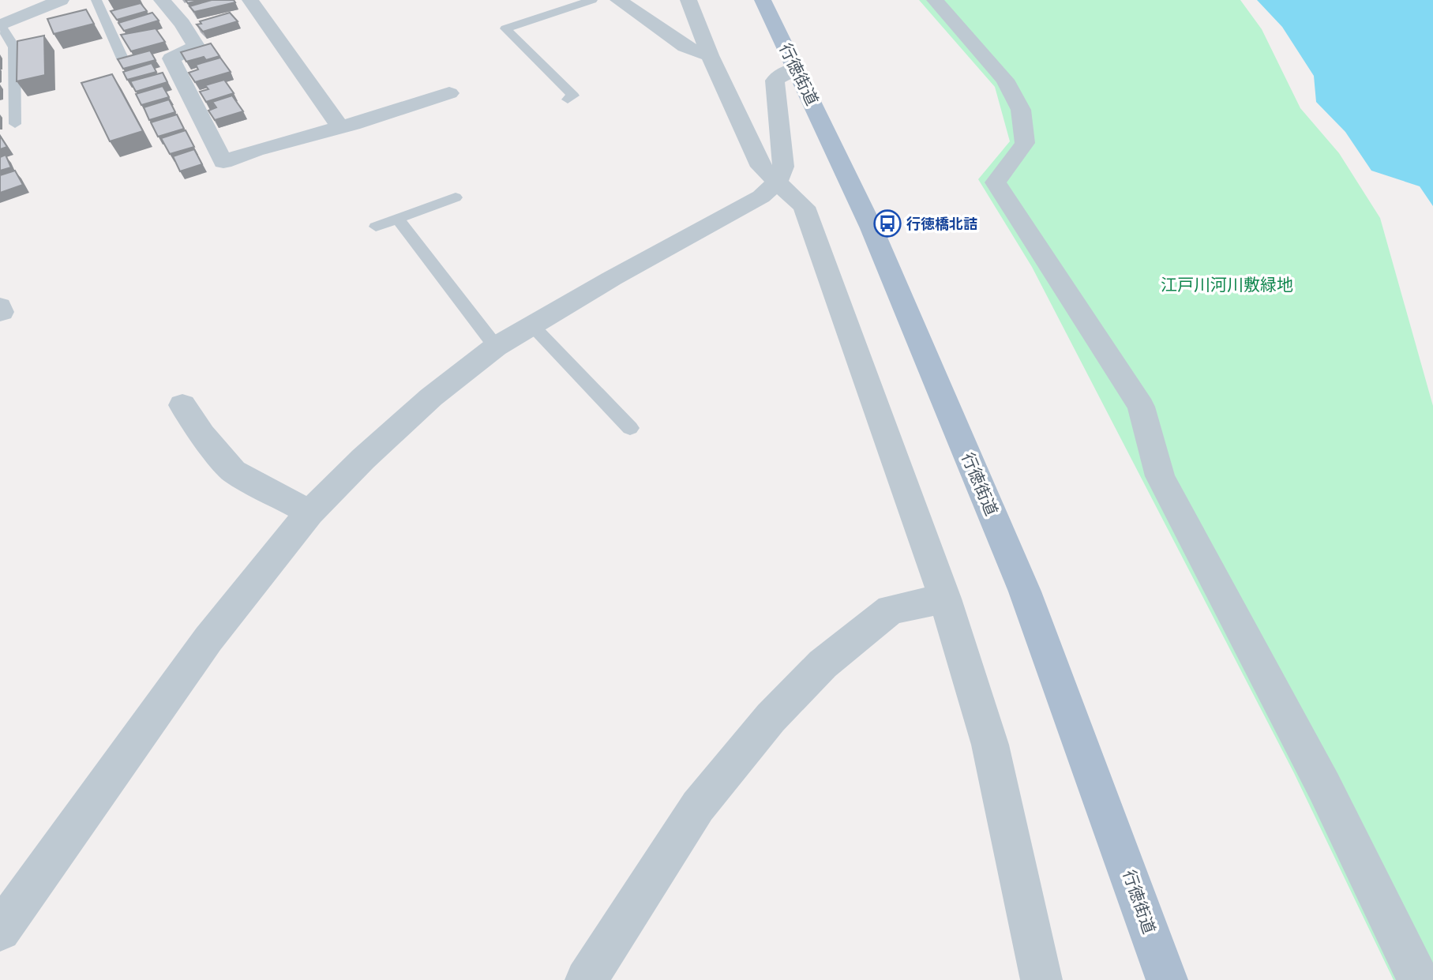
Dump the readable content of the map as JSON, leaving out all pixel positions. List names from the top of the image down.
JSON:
{
  "streets": {
    "main road": ["行徳街道"]
  },
  "parks": ["江戸川河川敷緑地"],
  "places": {
    "bus stop": ["行徳橋北詰"]
  }
}
